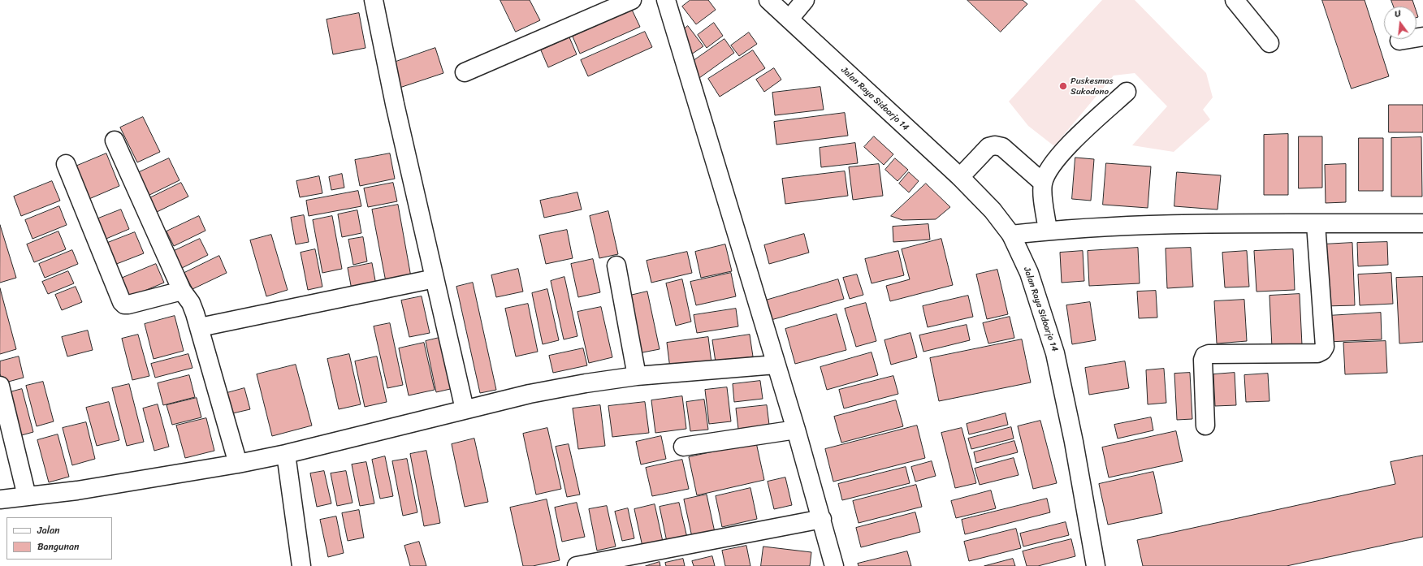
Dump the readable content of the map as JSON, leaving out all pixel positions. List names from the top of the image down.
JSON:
{
  "streets": {
    "street": ["Jalan Raya Sidoarjo 14"]
  },
  "places": ["Puskesmas Sukodono"],
  "legend": ["Jalan", "Bangunan"],
  "north": "top"
}
